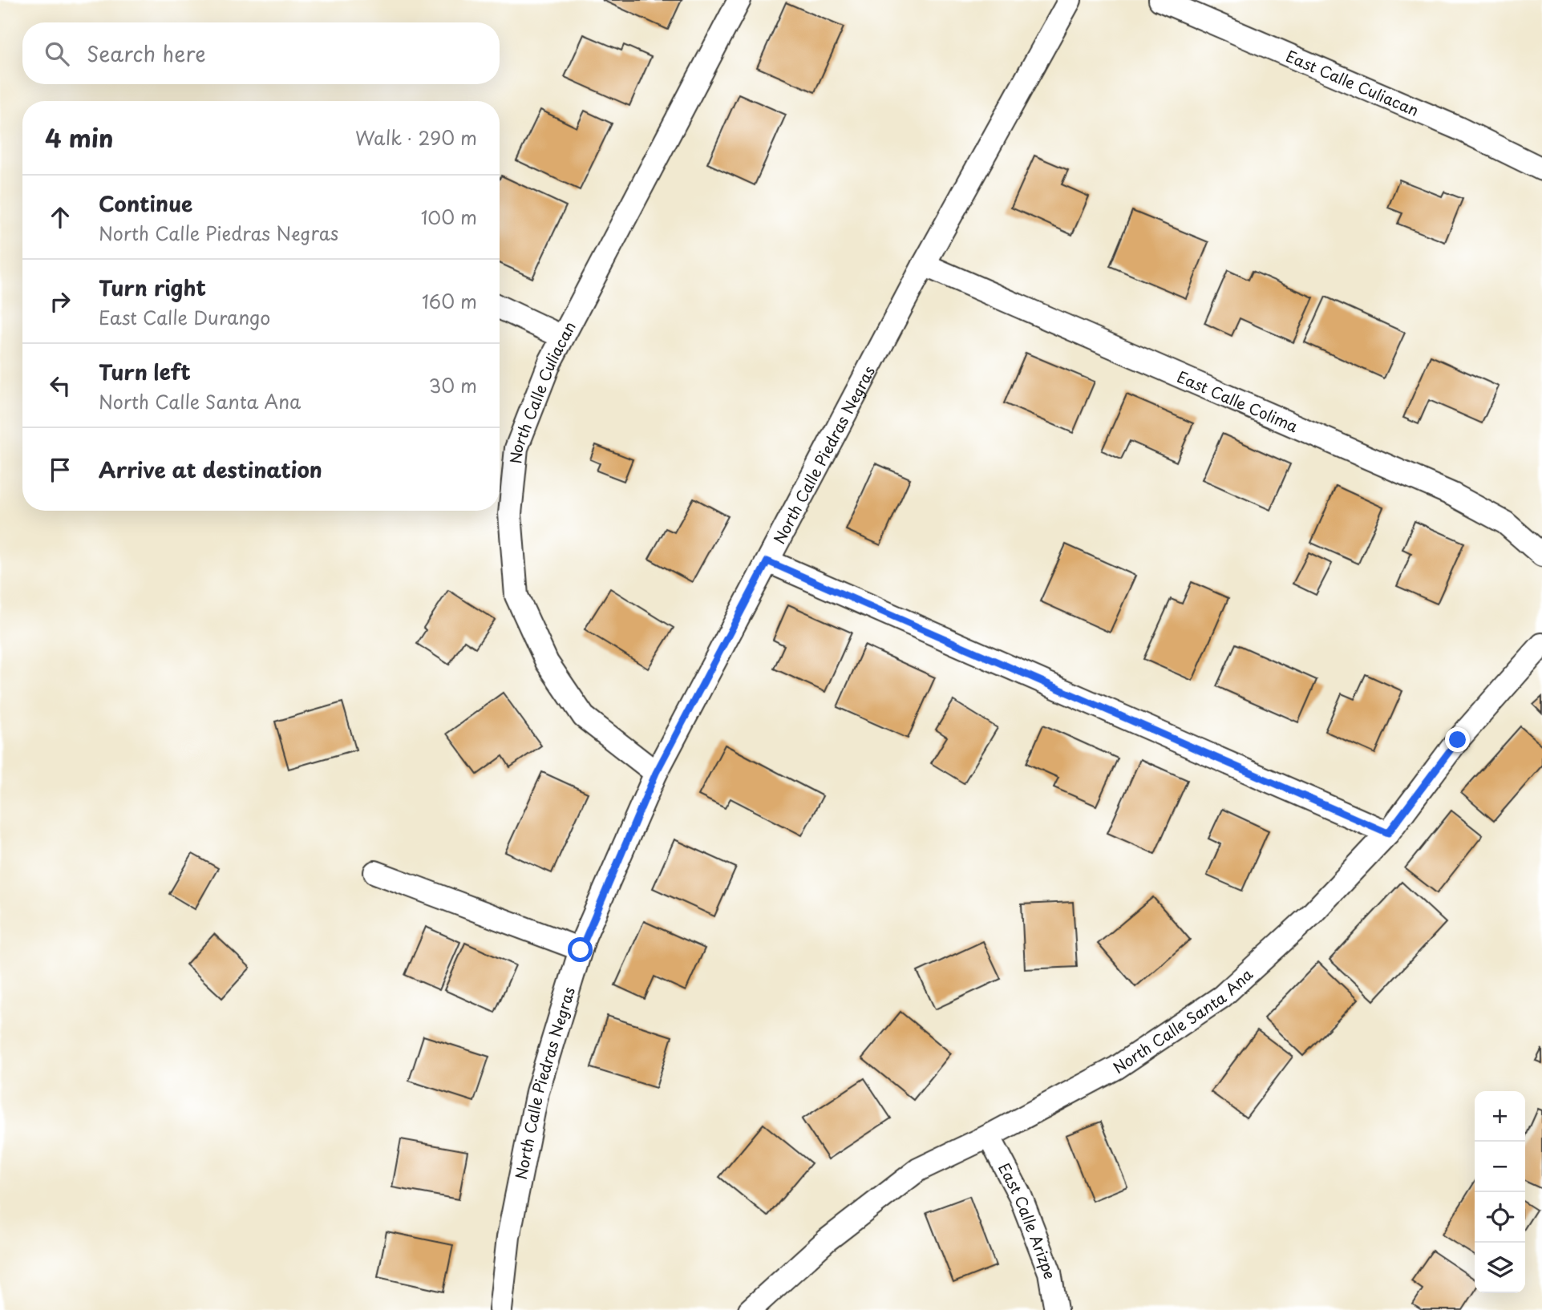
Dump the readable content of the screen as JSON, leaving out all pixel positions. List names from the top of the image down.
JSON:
{
  "streets": {
    "street": [
      "East Calle Culiacan",
      "North Calle Culiacan",
      "East Calle Colima",
      "North Calle Piedras Negras",
      "North Calle Santa Ana",
      "East Calle Arizpe"
    ]
  },
  "crossings": [
    ["North Calle Culiacan", "North Calle Piedras Negras"],
    ["East Calle Colima", "North Calle Piedras Negras"],
    ["North Calle Santa Ana", "East Calle Arizpe"]
  ],
  "page": {
    "search": "Search here",
    "heading": ["4 min", "Walk · 290 m"],
    "list": [
      ["Continue", "North Calle Piedras Negras", "100 m"],
      ["Turn right", "East Calle Durango", "160 m"],
      ["Turn left", "North Calle Santa Ana", "30 m"],
      "Arrive at destination"
    ],
    "map_buttons": ["+", "−"]
  }
}
